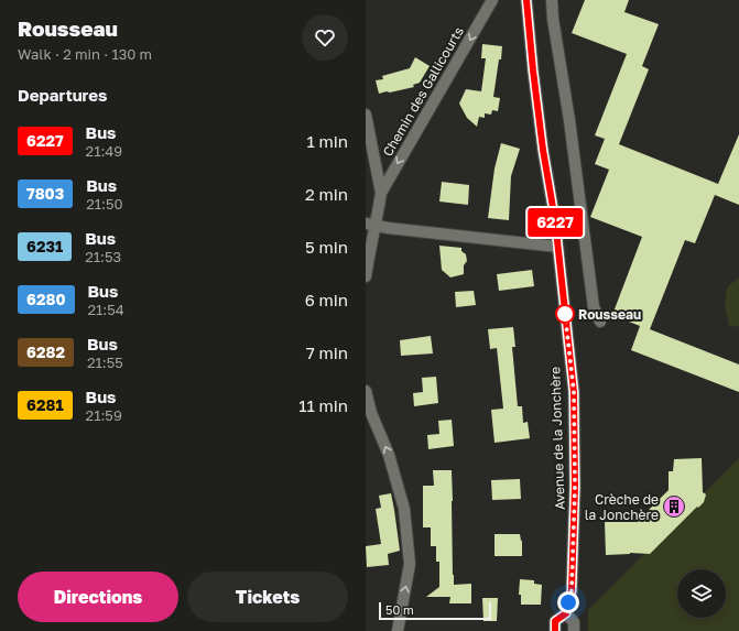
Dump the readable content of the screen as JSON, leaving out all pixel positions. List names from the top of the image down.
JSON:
{
  "streets": {
    "street": ["Chemin des Gallicourts", "Avenue de la Jonchère"]
  },
  "one_way": ["Chemin des Gallicourts"],
  "places": {
    "other": ["Rousseau"],
    "building": ["Crèche de la Jonchère"]
  },
  "lines": ["bus line 6227"],
  "scale_bar": "50 m",
  "page": {
    "heading": [
      ["Rousseau", "Walk · 2 min · 130 m"],
      "Departures"
    ],
    "on_map": "6227",
    "list": [
      {
        "mark": "6227",
        "name": "Bus",
        "note": "21:49",
        "value": "1 min"
      },
      {
        "mark": "7803",
        "name": "Bus",
        "note": "21:50",
        "value": "2 min"
      },
      {
        "mark": "6231",
        "name": "Bus",
        "note": "21:53",
        "value": "5 min"
      },
      {
        "mark": "6280",
        "name": "Bus",
        "note": "21:54",
        "value": "6 min"
      },
      {
        "mark": "6282",
        "name": "Bus",
        "note": "21:55",
        "value": "7 min"
      },
      {
        "mark": "6281",
        "name": "Bus",
        "note": "21:59",
        "value": "11 min"
      }
    ],
    "buttons": ["Directions", "Tickets"],
    "scale": "50 m"
  }
}
